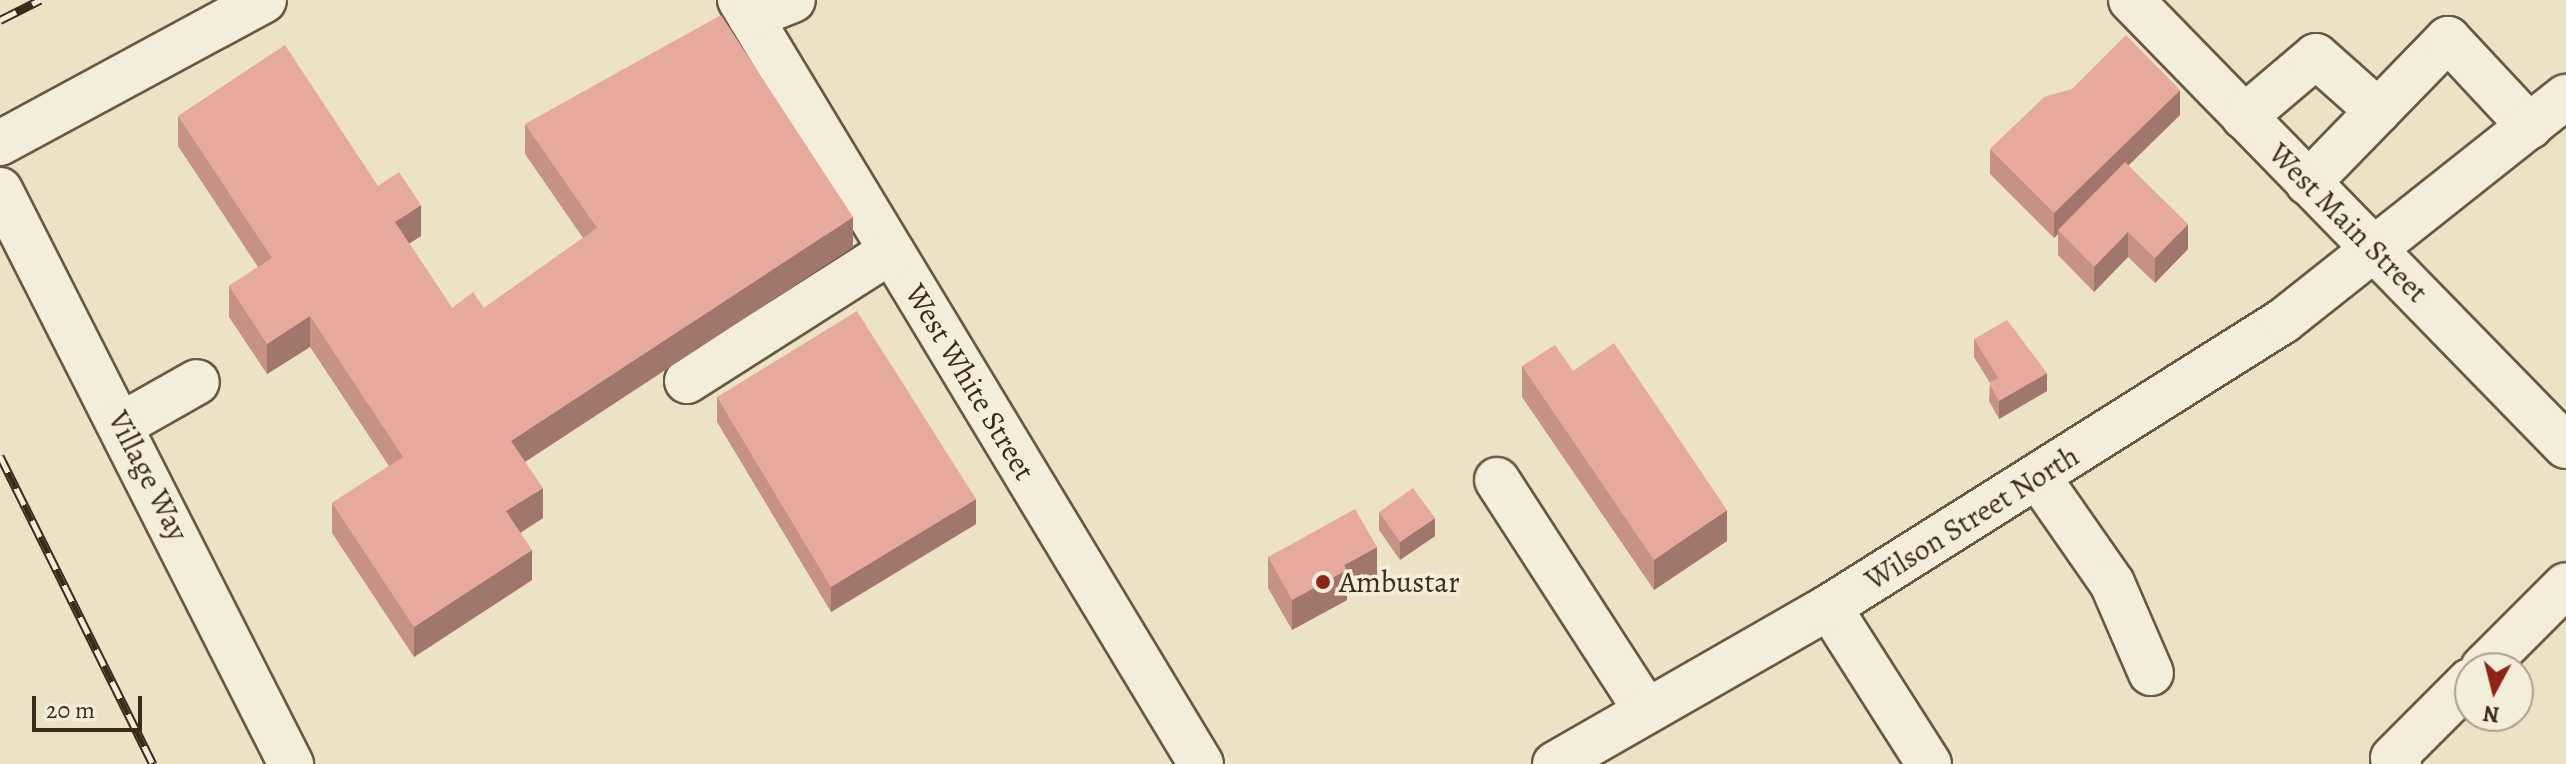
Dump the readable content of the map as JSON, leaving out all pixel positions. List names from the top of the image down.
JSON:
{
  "streets": {
    "street": [
      "West Main Street",
      "West White Street",
      "Village Way",
      "Wilson Street North"
    ]
  },
  "crossings": [
    ["West Main Street", "Wilson Street North"]
  ],
  "places": ["Ambustar"],
  "scale_bar": "20 m",
  "north": "bottom"
}
